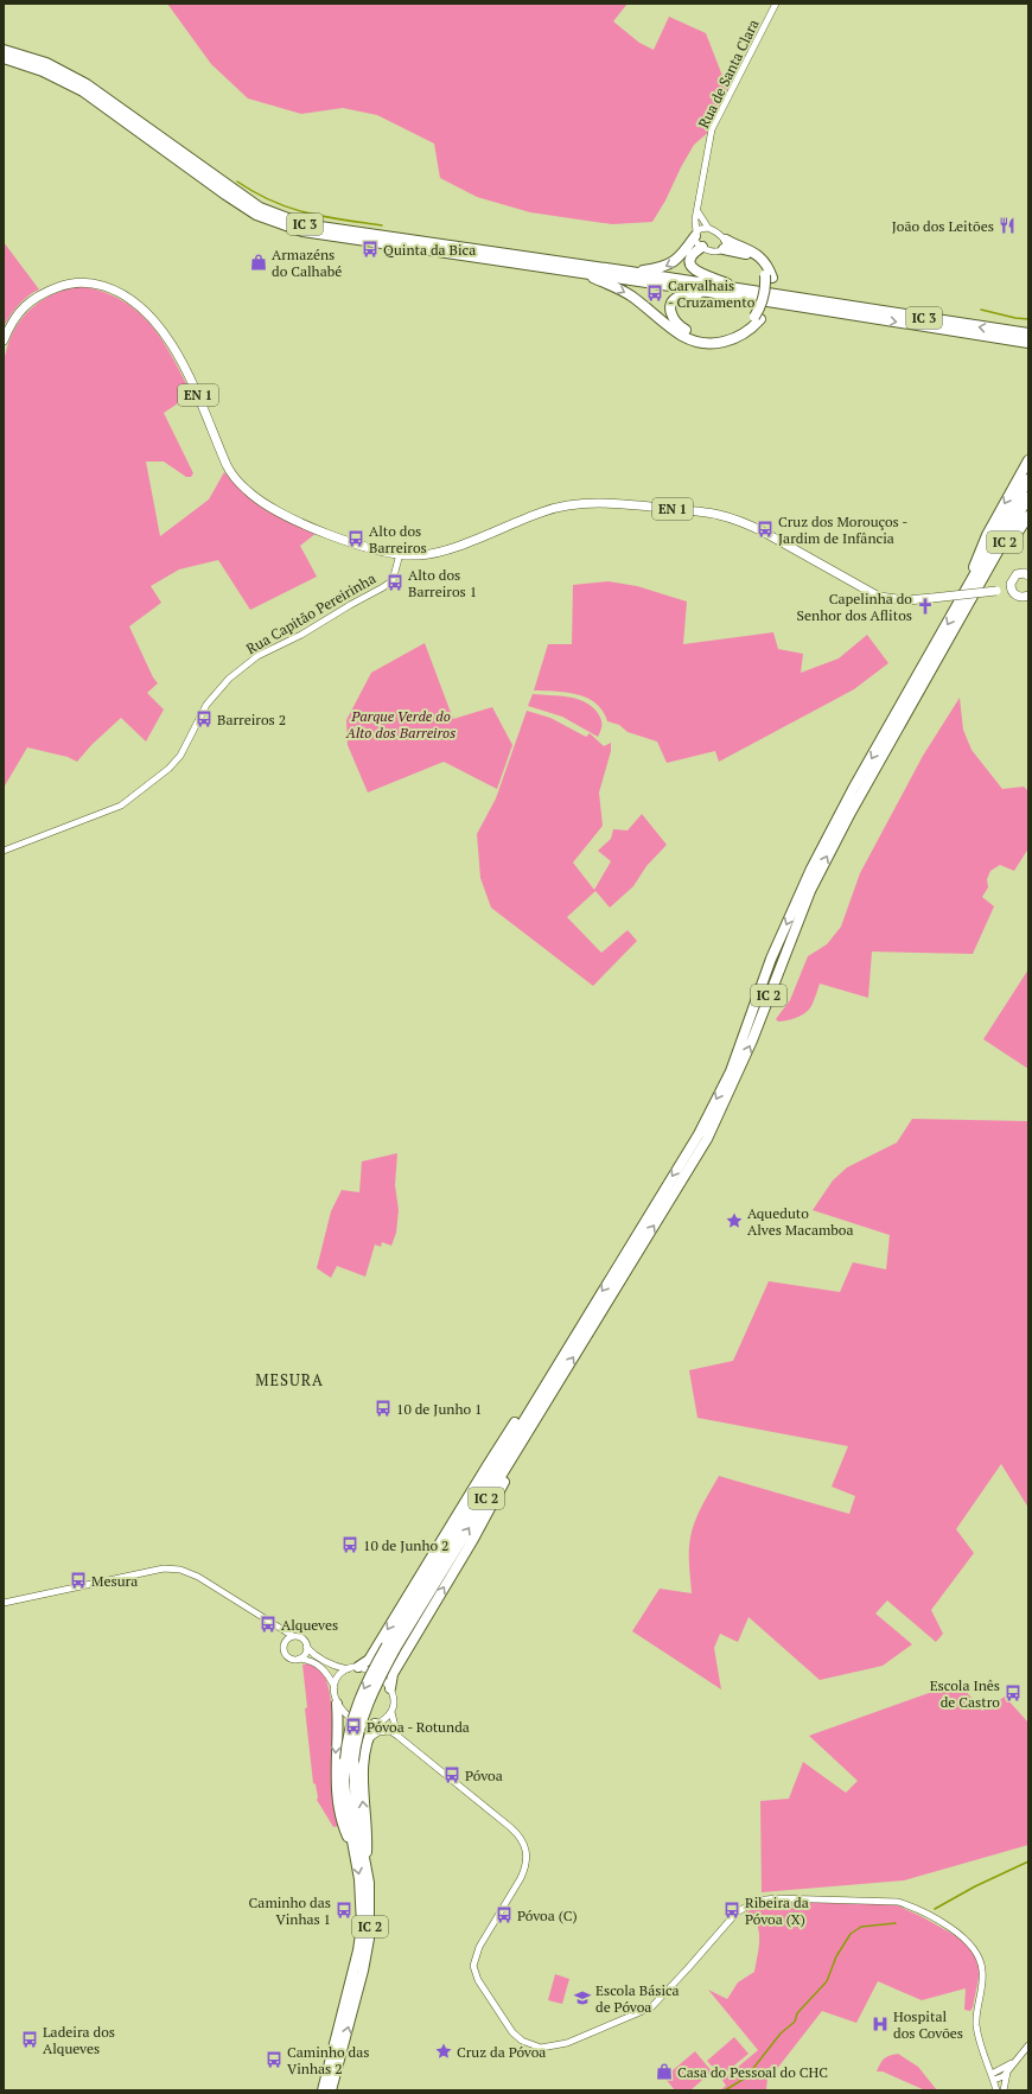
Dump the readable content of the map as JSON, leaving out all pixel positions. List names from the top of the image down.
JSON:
{
  "streets": {
    "highway": ["IC 3", "IC 2"],
    "main road": ["EN 1"],
    "street": ["Rua de Santa Clara", "Rua Capitão Pereirinha"]
  },
  "crossings": [
    ["EN 1", "Rua Capitão Pereirinha"]
  ],
  "districts": ["MESURA"],
  "parks": ["Parque Verde do Alto dos Barreiros"],
  "places": {
    "restaurant": ["João dos Leitões"],
    "bus stop": [
      "Quinta da Bica",
      "Carvalhais - Cruzamento",
      "Cruz dos Morouços - Jardim de Infância",
      "Alto dos Barreiros",
      "Alto dos Barreiros 1",
      "Barreiros 2",
      "10 de Junho 1",
      "10 de Junho 2",
      "Mesura",
      "Alqueves",
      "Escola Inês de Castro",
      "Póvoa - Rotunda",
      "Póvoa",
      "Caminho das Vinhas 1",
      "Ribeira da Póvoa (X)",
      "Póvoa (C)",
      "Ladeira dos Alqueves",
      "Caminho das Vinhas 2"
    ],
    "shop": ["Armazéns do Calhabé", "Casa do Pessoal do CHC"],
    "church": ["Capelinha do Senhor dos Aflitos"],
    "place": ["Aqueduto Alves Macamboa", "Cruz da Póvoa"],
    "school or university": ["Escola Básica de Póvoa"],
    "hospital": ["Hospital dos Covões"]
  }
}
